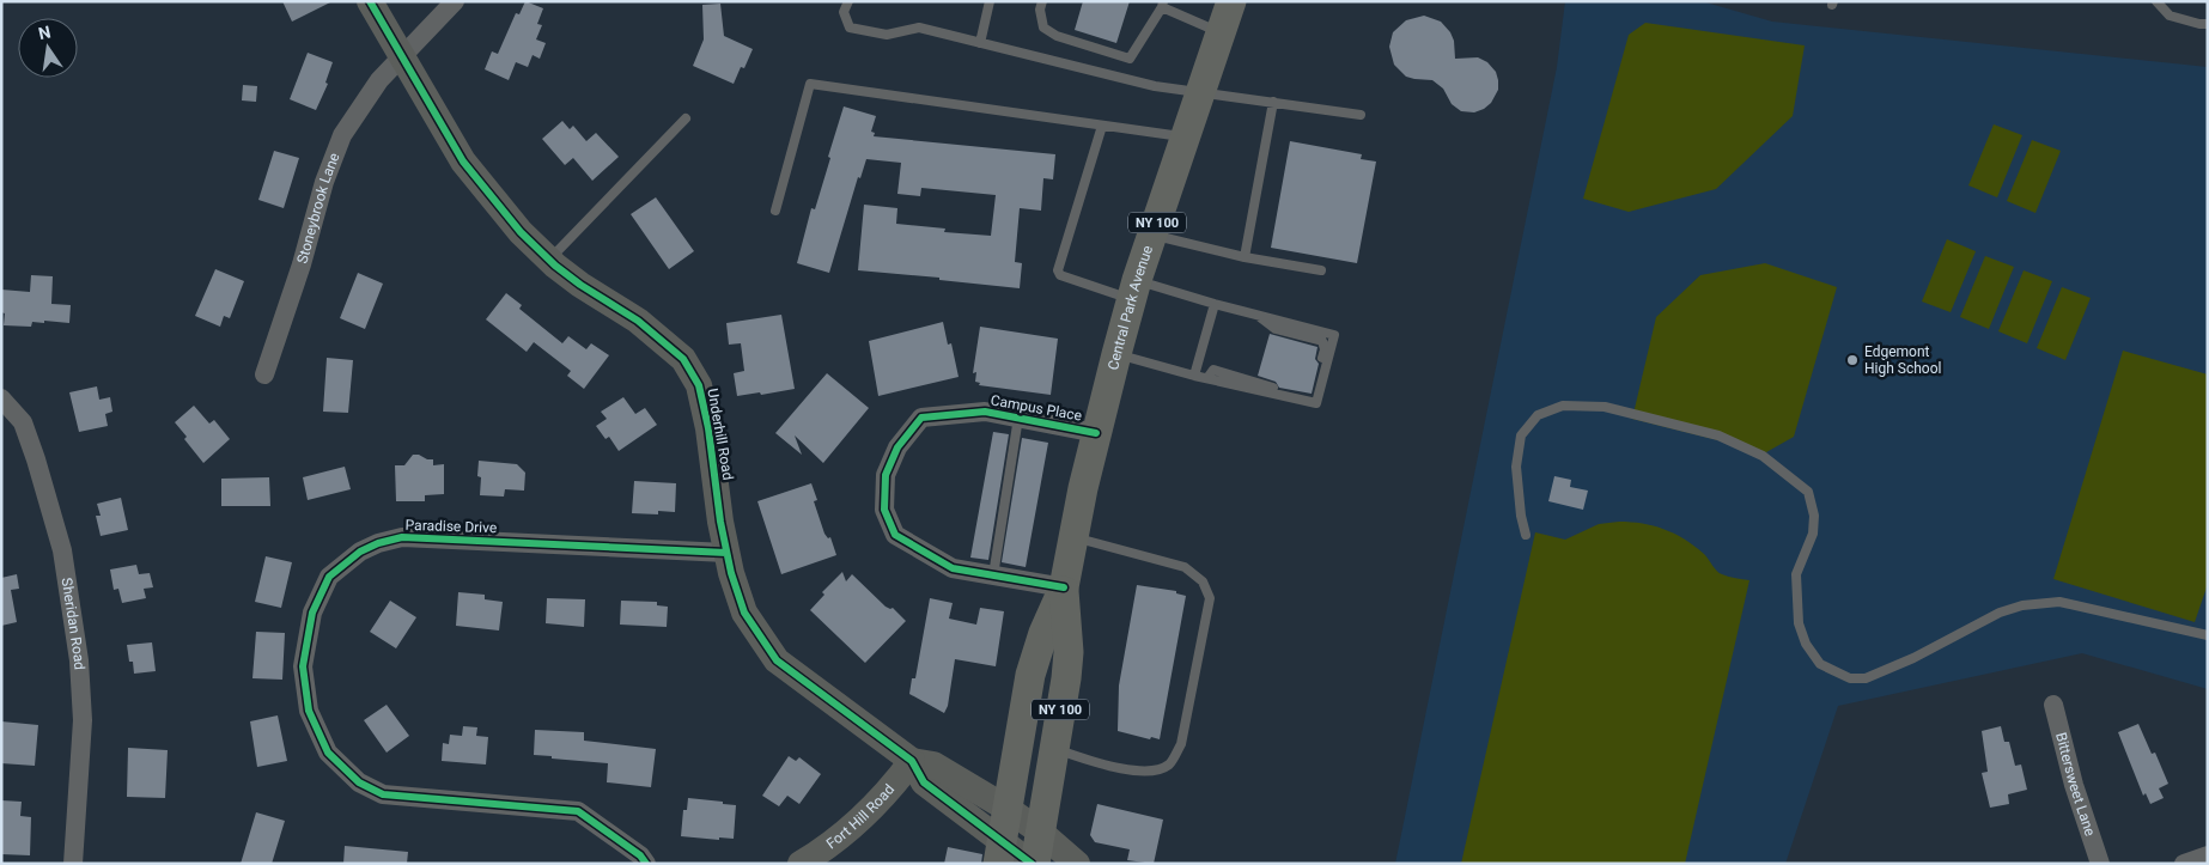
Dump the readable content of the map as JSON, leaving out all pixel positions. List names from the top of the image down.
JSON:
{
  "streets": {
    "main road": ["NY 100", "Central Park Avenue"],
    "street": [
      "Stoneybrook Lane",
      "Campus Place",
      "Underhill Road",
      "Paradise Drive",
      "Sheridan Road",
      "Bittersweet Lane",
      "Fort Hill Road"
    ]
  },
  "crossings": [
    ["Stoneybrook Lane", "Underhill Road"],
    ["Central Park Avenue", "Campus Place"],
    ["Central Park Avenue", "Underhill Road"],
    ["Underhill Road", "Paradise Drive"],
    ["Underhill Road", "Fort Hill Road"]
  ],
  "places": ["Edgemont High School"],
  "north": "top"
}
